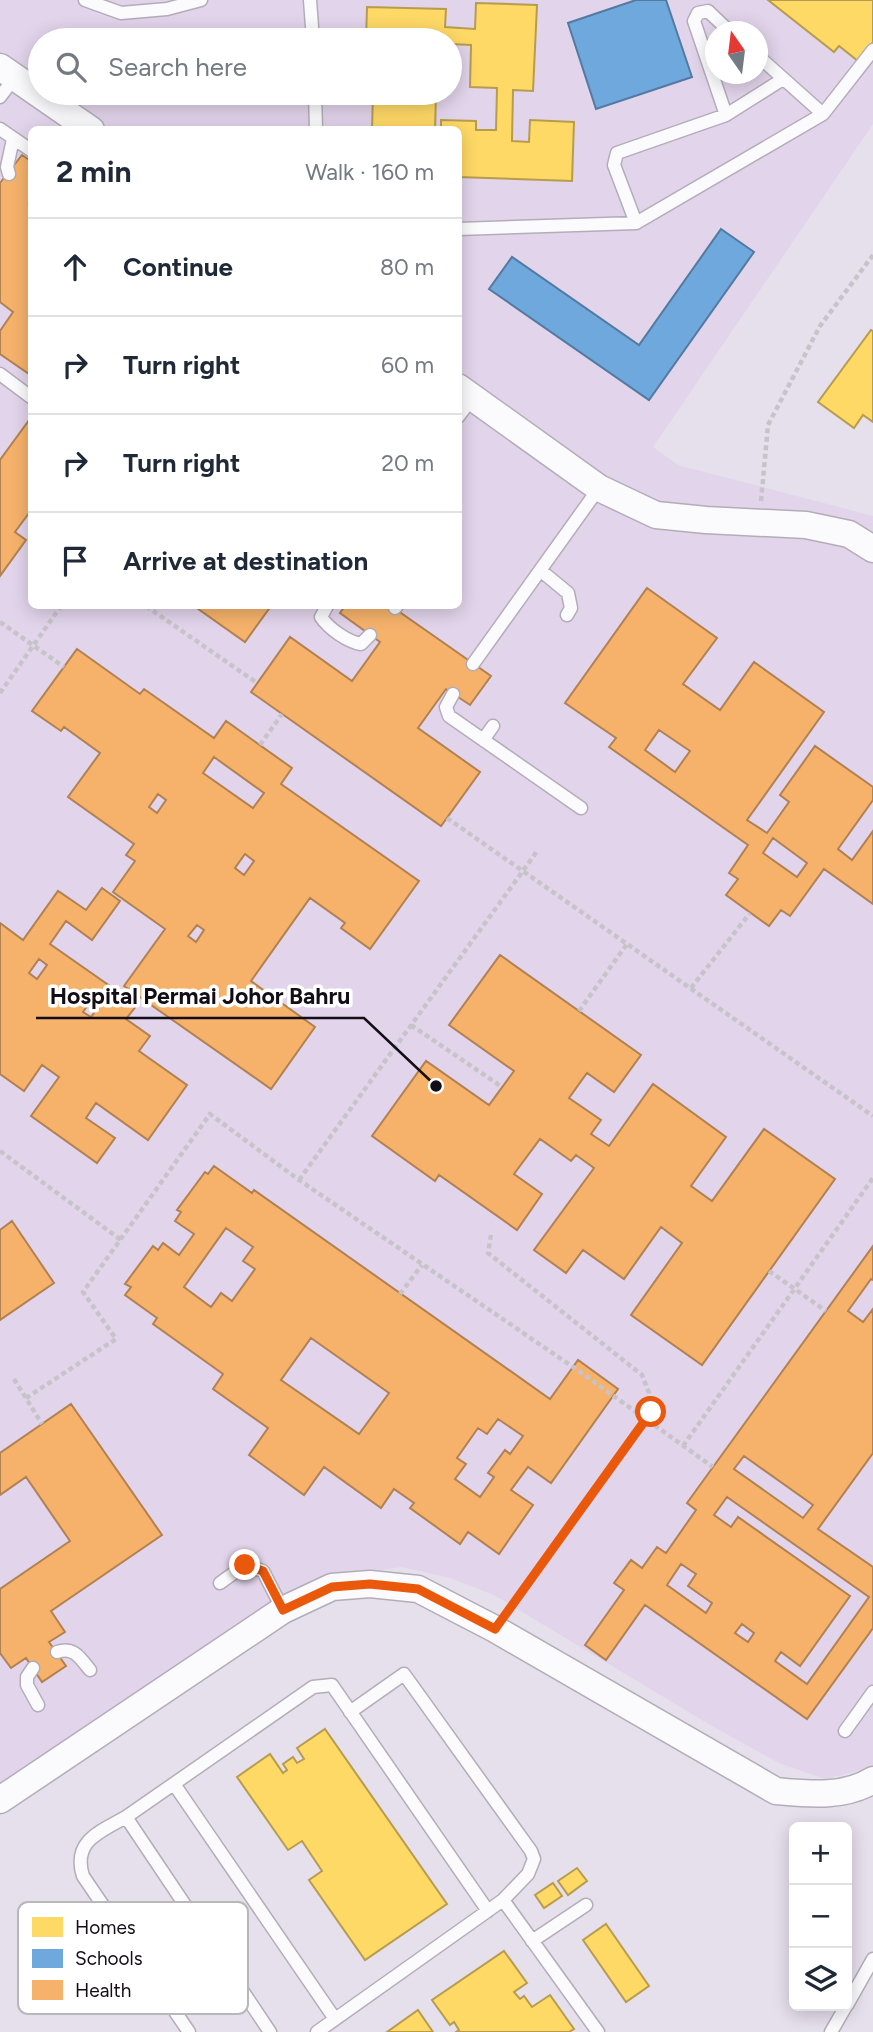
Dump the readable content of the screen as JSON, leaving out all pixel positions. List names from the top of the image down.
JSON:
{
  "places": ["Hospital Permai Johor Bahru"],
  "legend": ["Homes", "Schools", "Health"],
  "north": "top",
  "page": {
    "search": "Search here",
    "heading": ["2 min", "Walk · 160 m"],
    "list": [
      ["Continue", "80 m"],
      ["Turn right", "60 m"],
      ["Turn right", "20 m"],
      "Arrive at destination"
    ],
    "map_buttons": ["+", "−"]
  }
}
